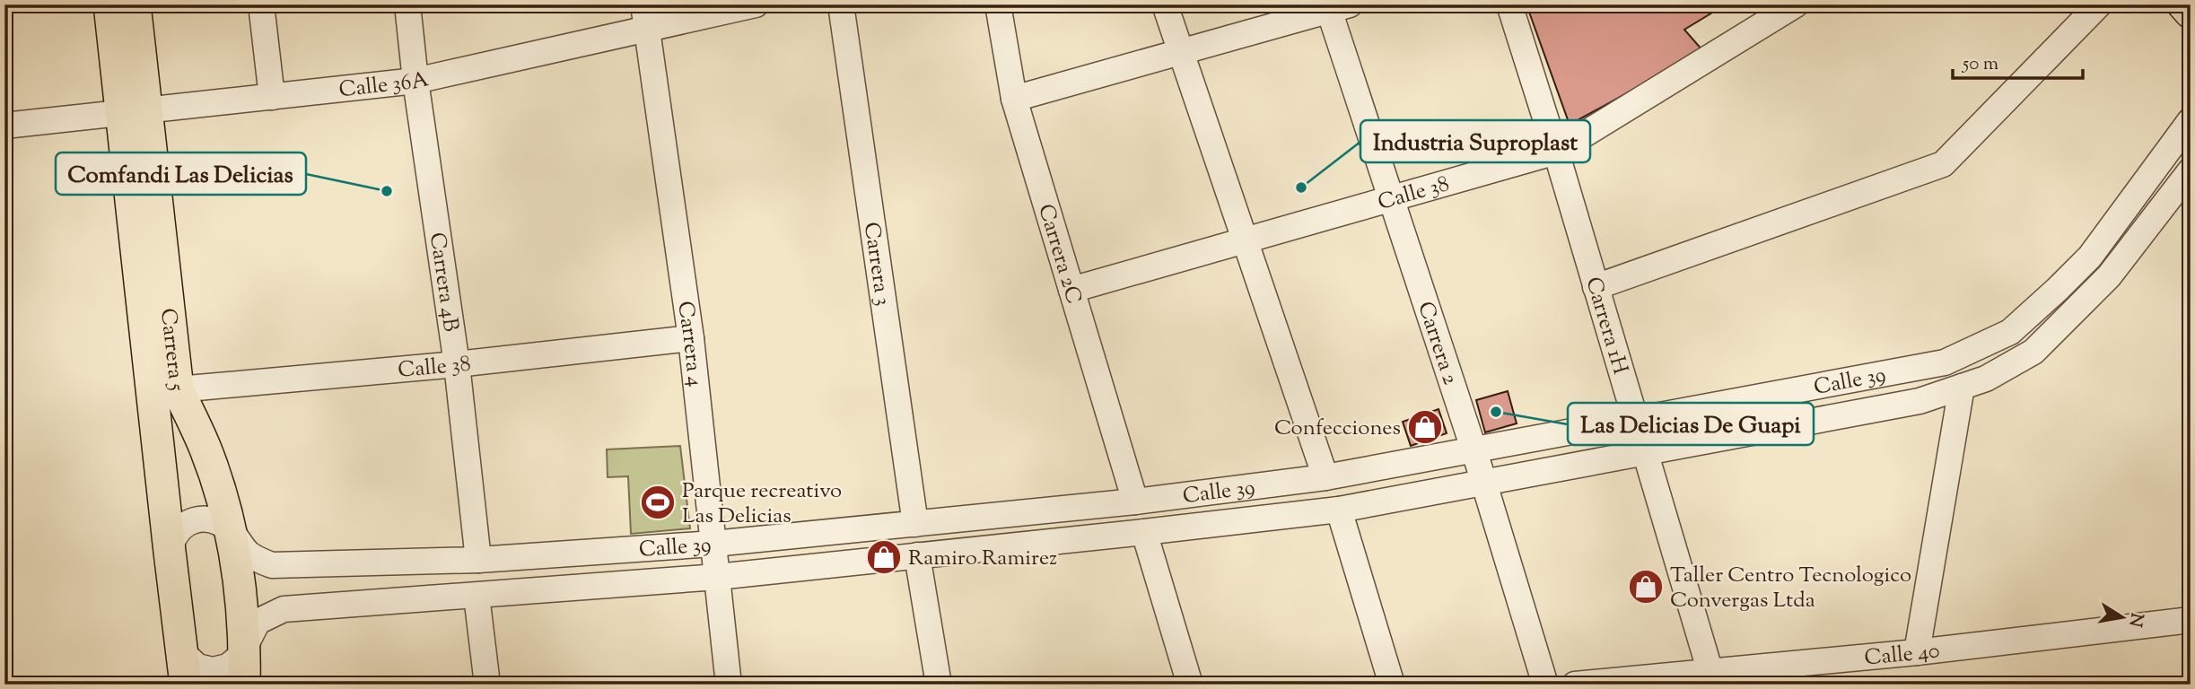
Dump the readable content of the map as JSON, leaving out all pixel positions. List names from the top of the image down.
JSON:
{
  "streets": {
    "main road": ["Carrera 5"],
    "street": [
      "Calle 36A",
      "Calle 38",
      "Carrera 2C",
      "Carrera 3",
      "Carrera 4B",
      "Carrera 1H",
      "Carrera 4",
      "Carrera 2",
      "Calle 39",
      "Calle 40"
    ]
  },
  "crossings": [
    ["Calle 36A", "Carrera 4B"],
    ["Calle 36A", "Carrera 4"],
    ["Calle 36A", "Carrera 5"],
    ["Calle 38", "Carrera 2C"],
    ["Calle 38", "Carrera 4B"],
    ["Calle 38", "Carrera 1H"],
    ["Calle 38", "Carrera 4"],
    ["Calle 38", "Carrera 2"],
    ["Calle 38", "Carrera 5"],
    ["Carrera 2C", "Calle 39"],
    ["Carrera 3", "Calle 39"],
    ["Carrera 4B", "Calle 39"],
    ["Carrera 1H", "Calle 39"],
    ["Carrera 1H", "Calle 40"],
    ["Carrera 4", "Calle 39"],
    ["Carrera 2", "Calle 39"],
    ["Carrera 5", "Calle 39"]
  ],
  "places": {
    "other": ["Industria Suproplast", "Comfandi Las Delicias", "Las Delicias De Guapi"],
    "shop": ["Confecciones", "Ramiro Ramirez", "Taller Centro Tecnologico Convergas Ltda"],
    "sports": ["Parque recreativo Las Delicias"]
  },
  "scale_bar": "50 m",
  "north": "right"
}
